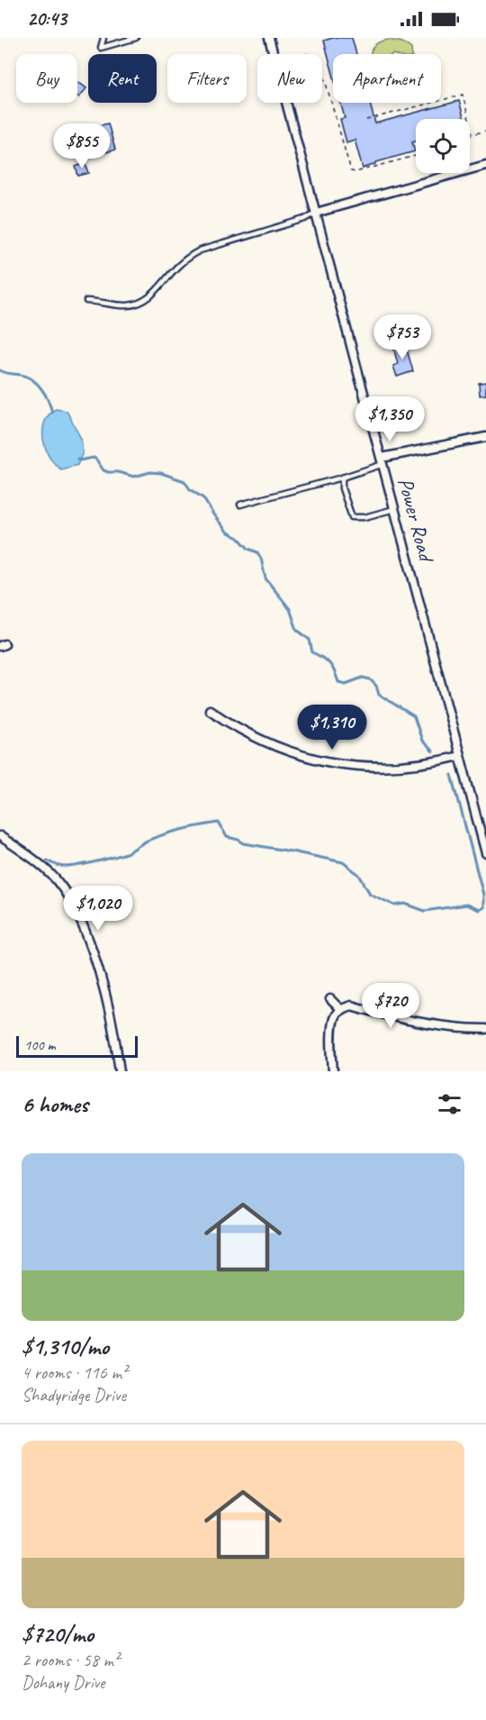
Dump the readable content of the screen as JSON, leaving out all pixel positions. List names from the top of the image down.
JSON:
{
  "streets": {
    "street": ["Power Road"]
  },
  "scale_bar": "100 m",
  "page": {
    "status": "20:43",
    "chip": [
      "Buy",
      "Rent",
      "Filters",
      "New",
      "Apartment"
    ],
    "price": [
      "$855",
      "$753",
      "$1,350",
      "$1,310",
      "$1,020",
      "$720"
    ],
    "scale": "100 m",
    "heading": "6 homes",
    "list": [
      {
        "name": "$1,310/mo",
        "note": "4 rooms · 116 m² · Shadyridge Drive"
      },
      {
        "name": "$720/mo",
        "note": "2 rooms · 58 m² · Dohany Drive"
      }
    ]
  }
}
